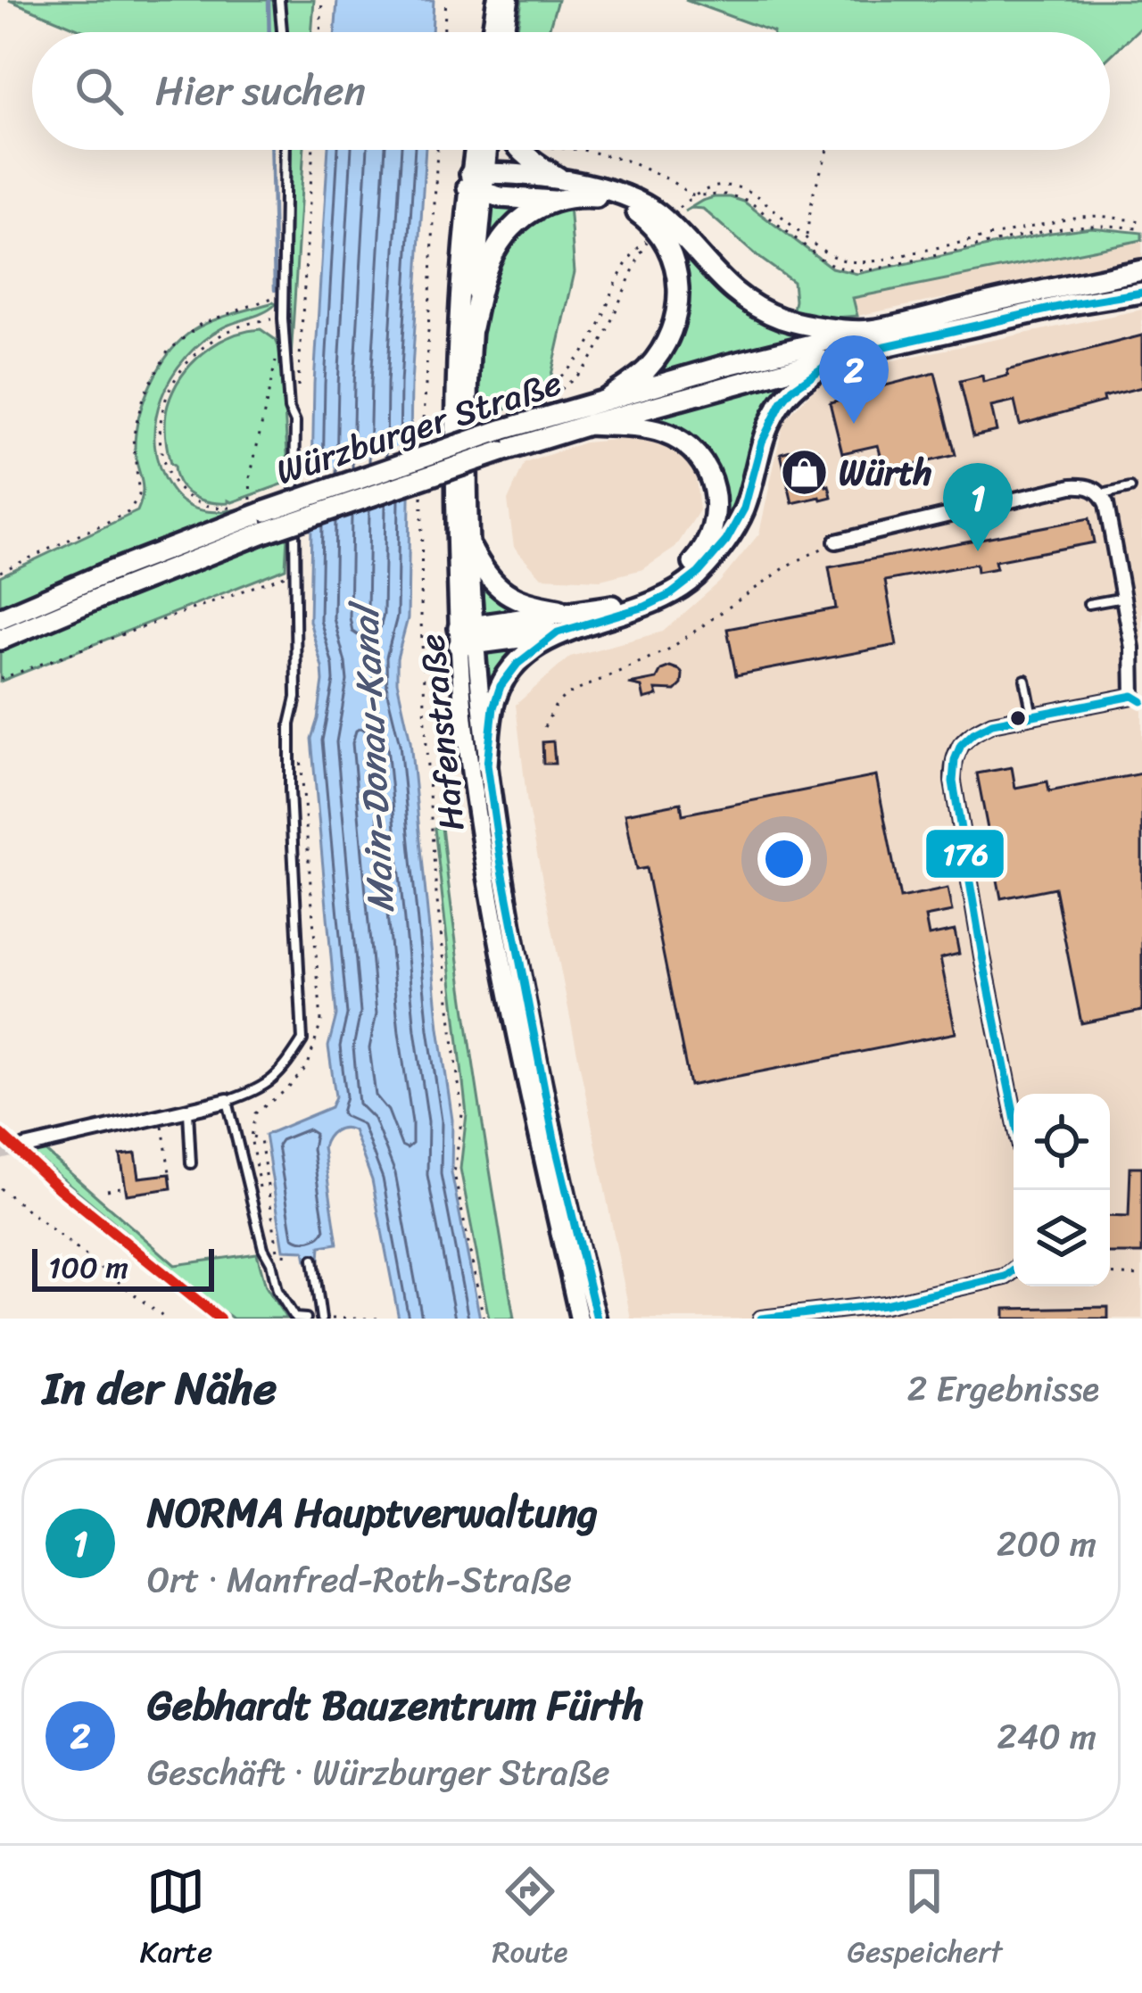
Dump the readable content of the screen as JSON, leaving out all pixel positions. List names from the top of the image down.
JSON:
{
  "streets": {
    "main road": ["Würzburger Straße", "Hafenstraße"]
  },
  "water": ["Main-Donau-Kanal"],
  "places": {
    "shop": ["Würth"]
  },
  "lines": ["transit line 176"],
  "scale_bar": "100 m",
  "page": {
    "search": "Hier suchen",
    "pins": ["2", "1"],
    "scale": "100 m",
    "heading": ["In der Nähe", "2 Ergebnisse"],
    "list": [
      {
        "mark": "1",
        "name": "NORMA Hauptverwaltung",
        "note": "Ort · Manfred-Roth-Straße",
        "value": "200 m"
      },
      {
        "mark": "2",
        "name": "Gebhardt Bauzentrum Fürth",
        "note": "Geschäft · Würzburger Straße",
        "value": "240 m"
      }
    ],
    "nav": ["Karte", "Route", "Gespeichert"]
  }
}
